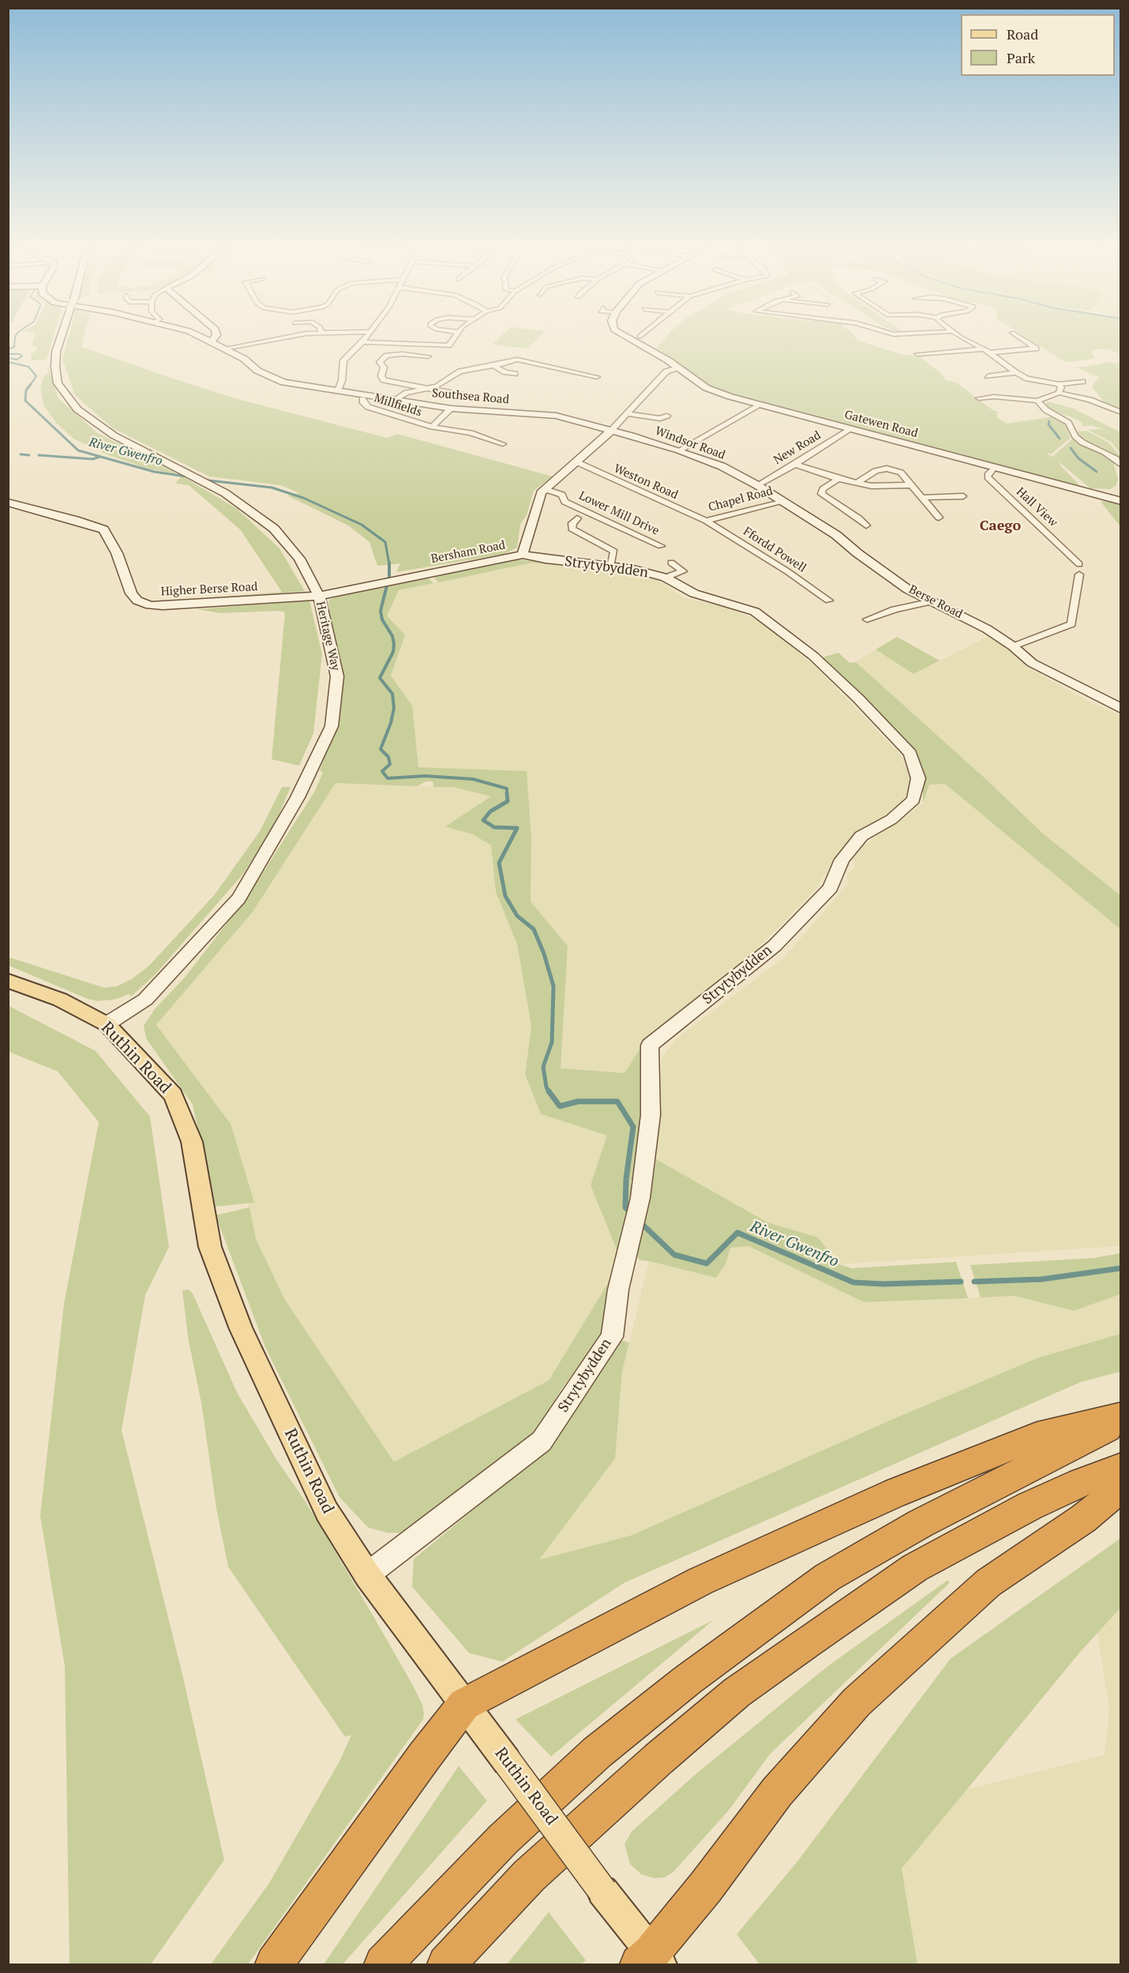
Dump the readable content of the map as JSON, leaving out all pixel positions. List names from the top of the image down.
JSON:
{
  "streets": {
    "main road": ["Ruthin Road"],
    "street": [
      "Southsea Road",
      "Millfields",
      "Gatewen Road",
      "Windsor Road",
      "New Road",
      "Weston Road",
      "Chapel Road",
      "Hall View",
      "Lower Mill Drive",
      "Ffordd Powell",
      "Bersham Road",
      "Strytybydden",
      "Higher Berse Road",
      "Berse Road",
      "Heritage Way"
    ]
  },
  "crossings": [
    ["Southsea Road", "Millfields"],
    ["Southsea Road", "Windsor Road"],
    ["Southsea Road", "Bersham Road"],
    ["Gatewen Road", "New Road"],
    ["Gatewen Road", "Hall View"],
    ["Windsor Road", "New Road"],
    ["Windsor Road", "Bersham Road"],
    ["Windsor Road", "Berse Road"],
    ["New Road", "Berse Road"],
    ["Weston Road", "Chapel Road"],
    ["Weston Road", "Ffordd Powell"],
    ["Weston Road", "Bersham Road"],
    ["Chapel Road", "Ffordd Powell"],
    ["Chapel Road", "Berse Road"],
    ["Lower Mill Drive", "Bersham Road"],
    ["Bersham Road", "Strytybydden"],
    ["Bersham Road", "Higher Berse Road"],
    ["Bersham Road", "Heritage Way"],
    ["Strytybydden", "Ruthin Road"],
    ["Higher Berse Road", "Heritage Way"],
    ["Heritage Way", "Ruthin Road"]
  ],
  "districts": ["Caego"],
  "water": ["River Gwenfro"],
  "legend": ["Road", "Park"]
}
